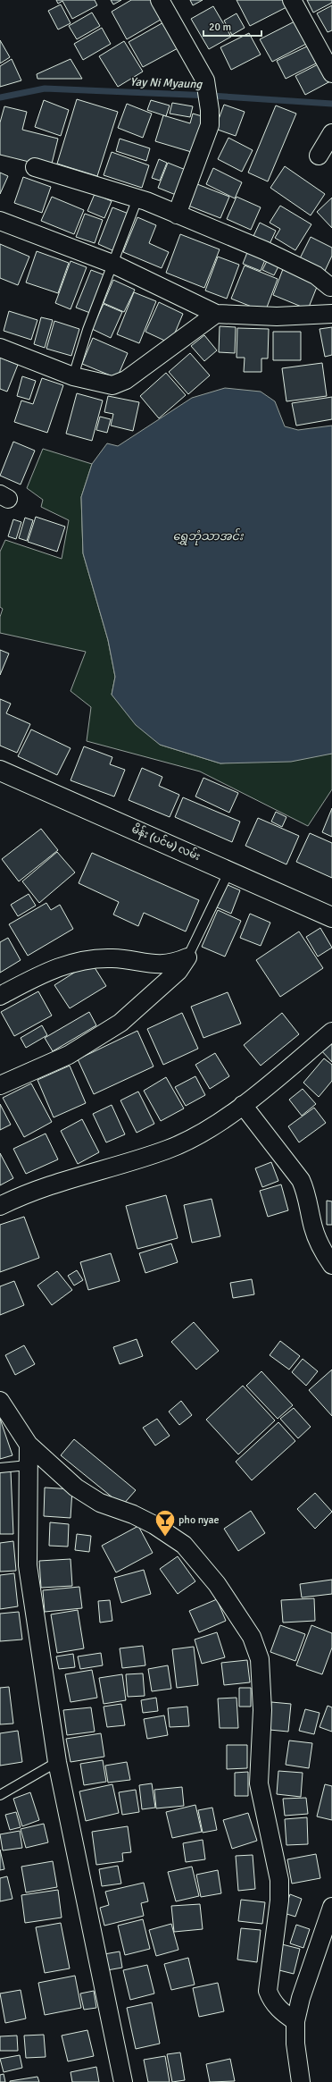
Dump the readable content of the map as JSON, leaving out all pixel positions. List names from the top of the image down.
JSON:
{
  "streets": {
    "main road": ["မိန်း (ပင်မ) လမ်း"]
  },
  "water": ["Yay Ni Myaung", "ရွှေဘုံသာအင်း"],
  "places": {
    "bar": ["pho nyae"]
  },
  "scale_bar": "20 m"
}
